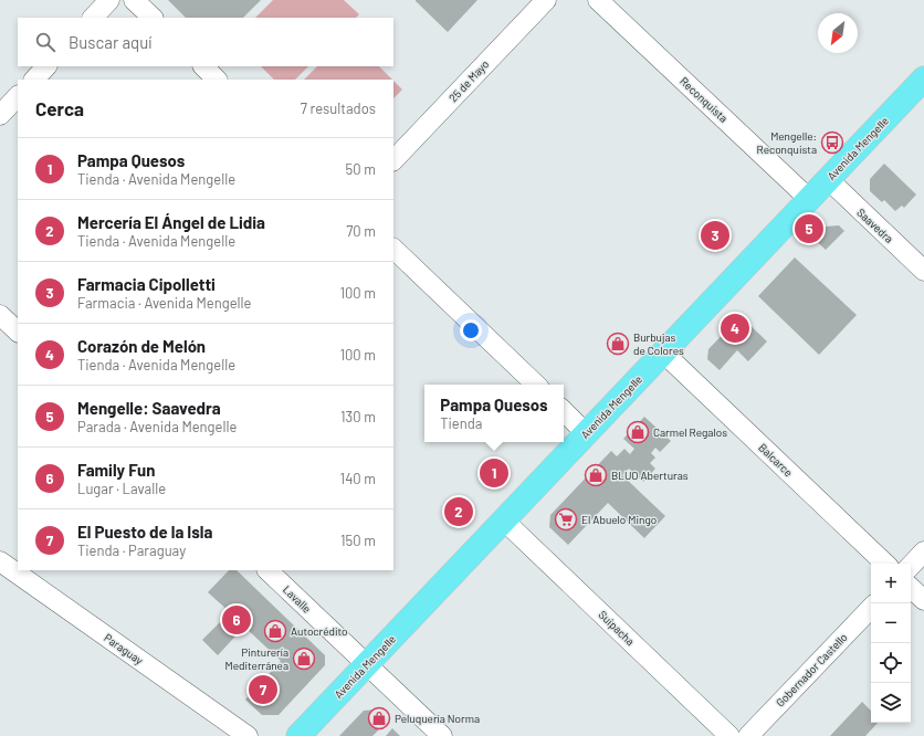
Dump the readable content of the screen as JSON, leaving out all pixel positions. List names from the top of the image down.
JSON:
{
  "streets": {
    "main road": ["Avenida Mengelle"],
    "street": [
      "25 de Mayo",
      "Reconquista",
      "Saavedra",
      "Balcarce",
      "Lavalle",
      "Suipacha",
      "Paraguay",
      "Gobernador Castello"
    ]
  },
  "crossings": [
    ["Reconquista", "Avenida Mengelle"],
    ["Avenida Mengelle", "Saavedra"],
    ["Avenida Mengelle", "Balcarce"],
    ["Avenida Mengelle", "Lavalle"],
    ["Avenida Mengelle", "Suipacha"]
  ],
  "places": {
    "bus stop": ["Mengelle: Reconquista"],
    "shop": [
      "Burbujas de Colores",
      "Carmel Regalos",
      "BLUO Aberturas",
      "Autocrédito",
      "Pinturería Mediterránea",
      "Peluquería Norma"
    ],
    "supermarket": ["El Abuelo Mingo"]
  },
  "north": "bottom left",
  "page": {
    "search": "Buscar aquí",
    "heading": ["Cerca", "7 resultados"],
    "list": [
      {
        "mark": "1",
        "name": "Pampa Quesos",
        "note": "Tienda · Avenida Mengelle",
        "value": "50 m"
      },
      {
        "mark": "2",
        "name": "Mercería El Ángel de Lidia",
        "note": "Tienda · Avenida Mengelle",
        "value": "70 m"
      },
      {
        "mark": "3",
        "name": "Farmacia Cipolletti",
        "note": "Farmacia · Avenida Mengelle",
        "value": "100 m"
      },
      {
        "mark": "4",
        "name": "Corazón de Melón",
        "note": "Tienda · Avenida Mengelle",
        "value": "100 m"
      },
      {
        "mark": "5",
        "name": "Mengelle: Saavedra",
        "note": "Parada · Avenida Mengelle",
        "value": "130 m"
      },
      {
        "mark": "6",
        "name": "Family Fun",
        "note": "Lugar · Lavalle",
        "value": "140 m"
      },
      {
        "mark": "7",
        "name": "El Puesto de la Isla",
        "note": "Tienda · Paraguay",
        "value": "150 m"
      }
    ],
    "pins": [
      "5",
      "3",
      "4",
      "1",
      "2",
      "6",
      "7"
    ],
    "popup": ["Pampa Quesos", "Tienda"],
    "map_buttons": ["+", "−"]
  }
}
